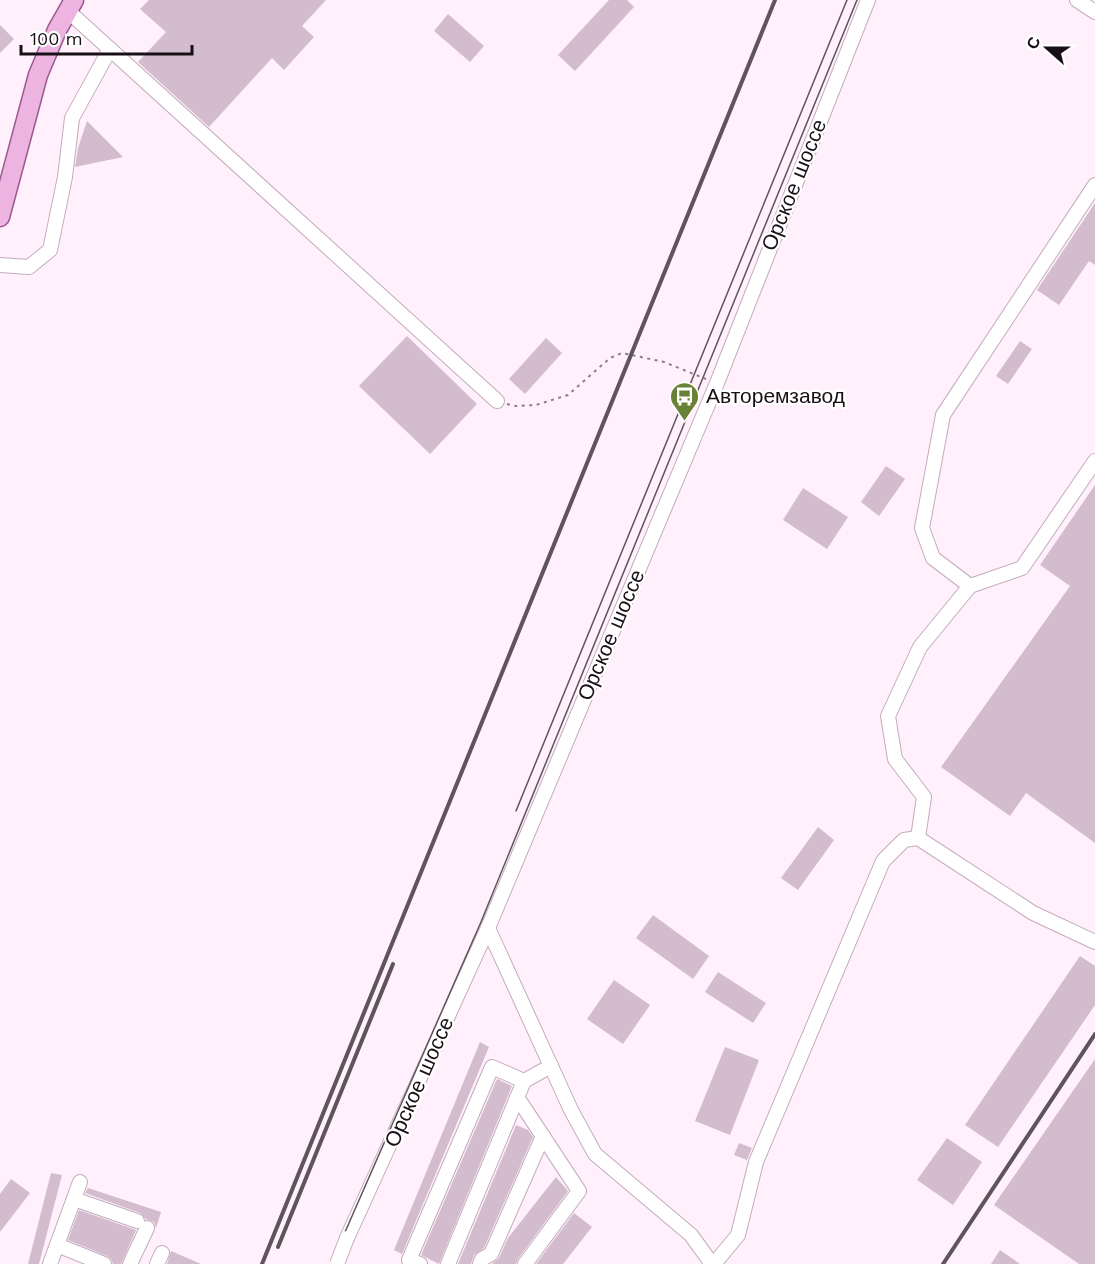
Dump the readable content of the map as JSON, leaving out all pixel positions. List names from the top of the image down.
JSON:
{
  "streets": {
    "street": ["Орское шоссе"]
  },
  "places": {
    "bus stop": ["Авторемзавод"]
  },
  "scale_bar": "100 m",
  "north": "left"
}
